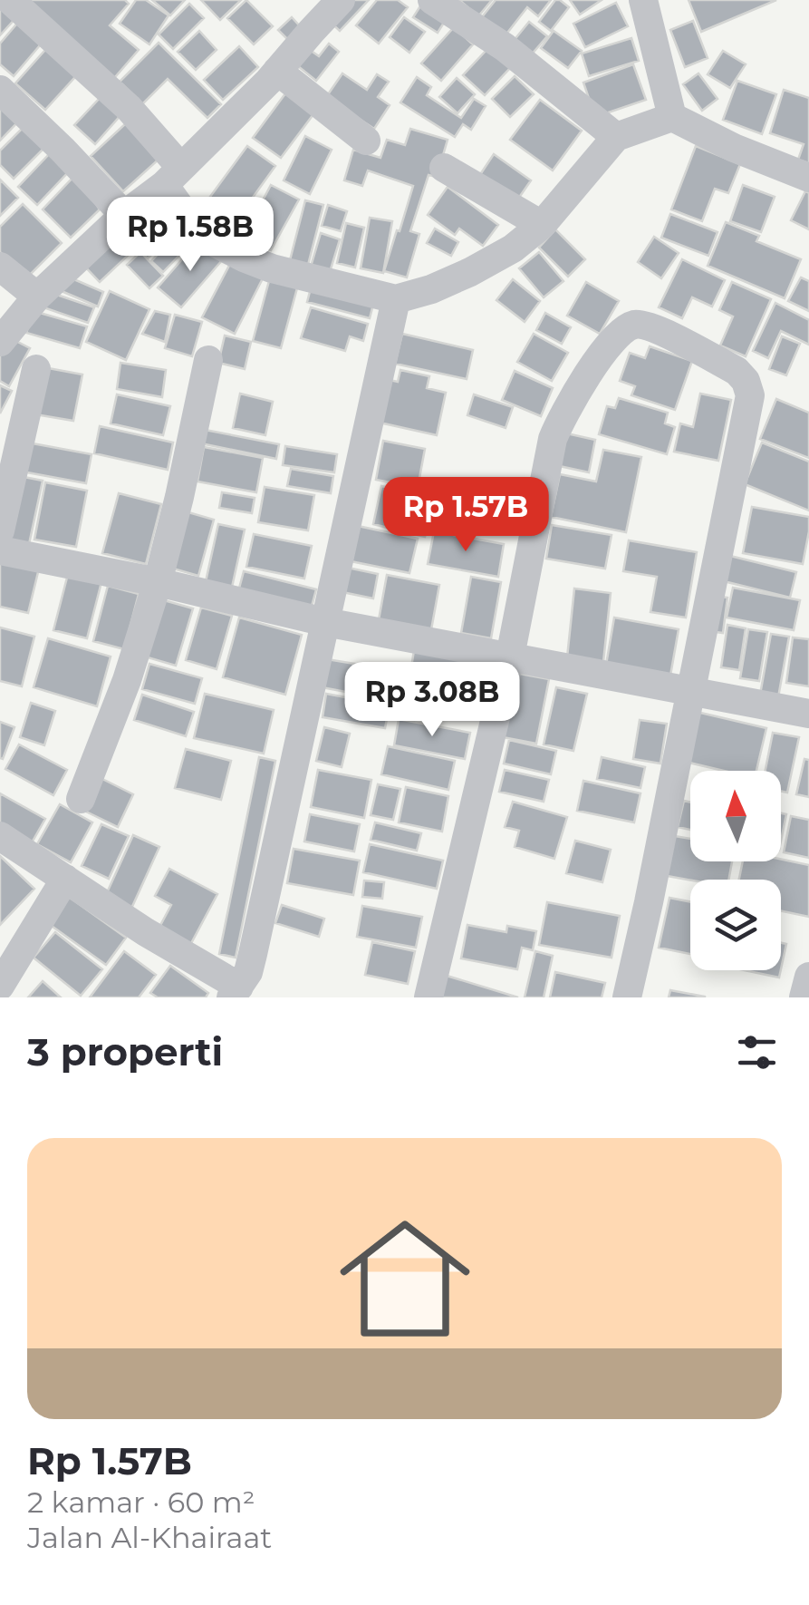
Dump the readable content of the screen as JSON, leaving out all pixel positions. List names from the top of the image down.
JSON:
{
  "north": "top",
  "page": {
    "price": ["Rp 1.58B", "Rp 1.57B", "Rp 3.08B"],
    "heading": "3 properti",
    "list": [
      {
        "name": "Rp 1.57B",
        "note": "2 kamar · 60 m² · Jalan Al-Khairaat"
      }
    ]
  }
}
